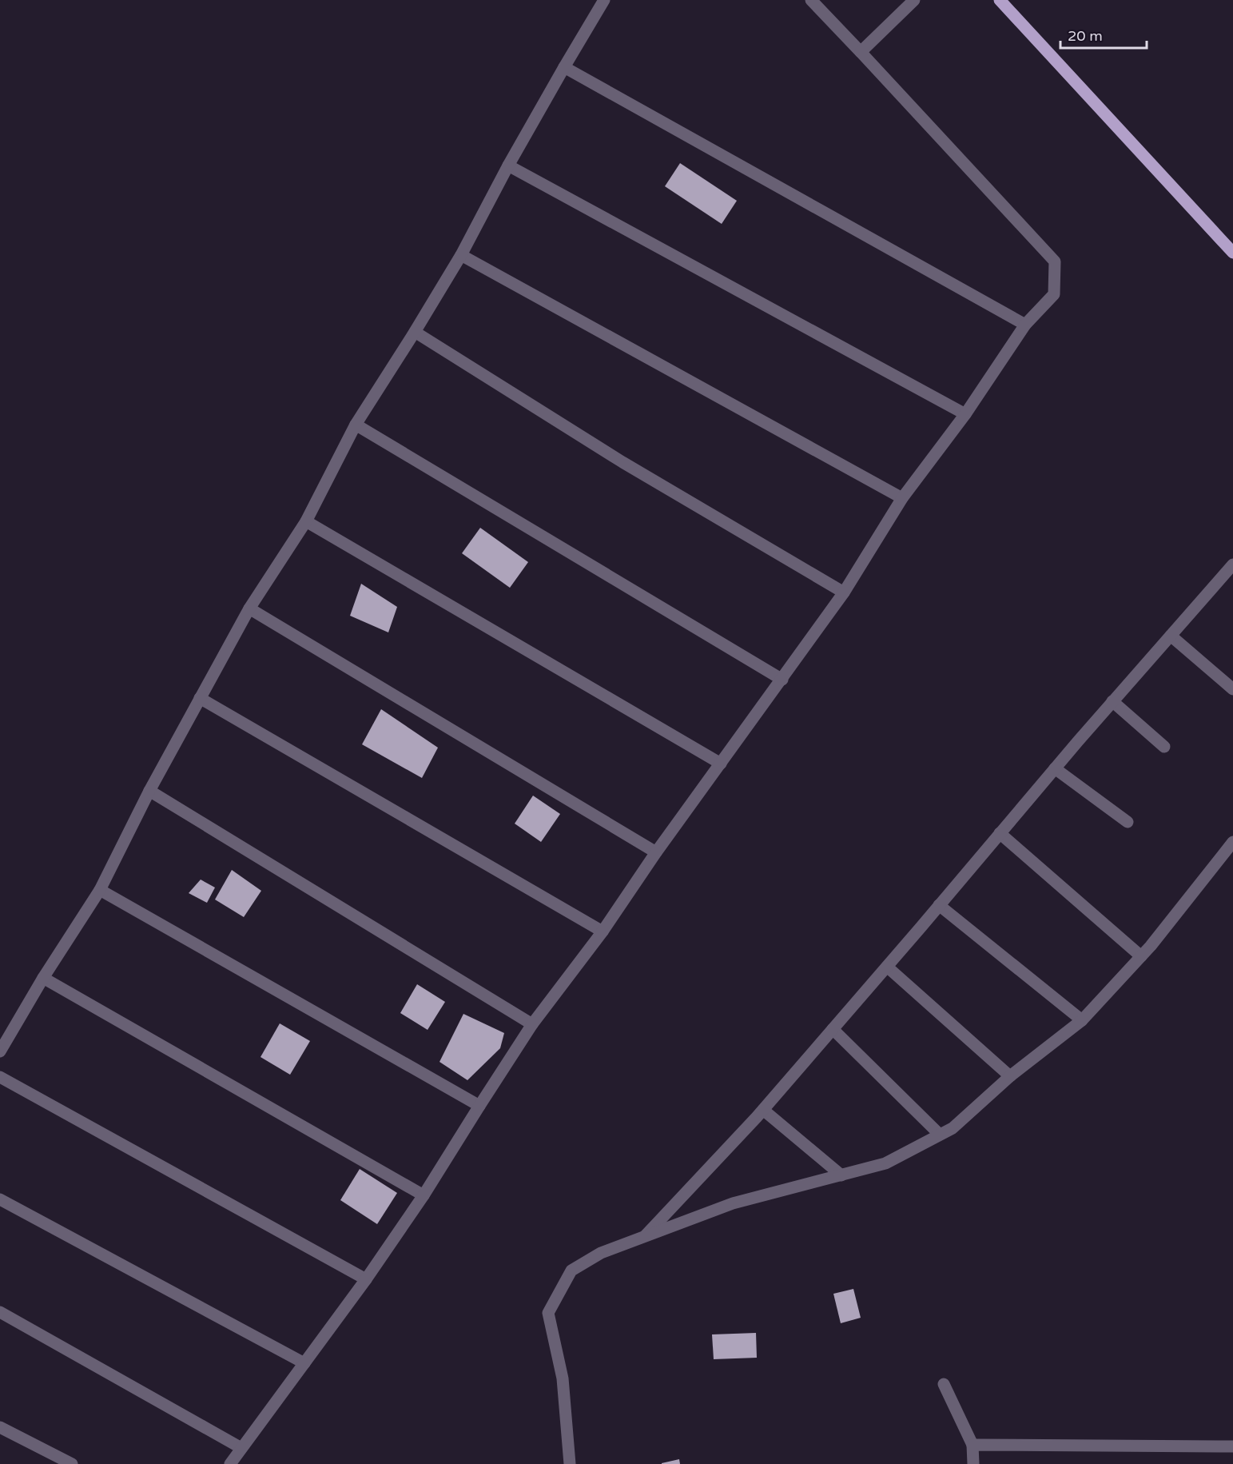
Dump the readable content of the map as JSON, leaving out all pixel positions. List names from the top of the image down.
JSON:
{
  "scale_bar": "20 m"
}
